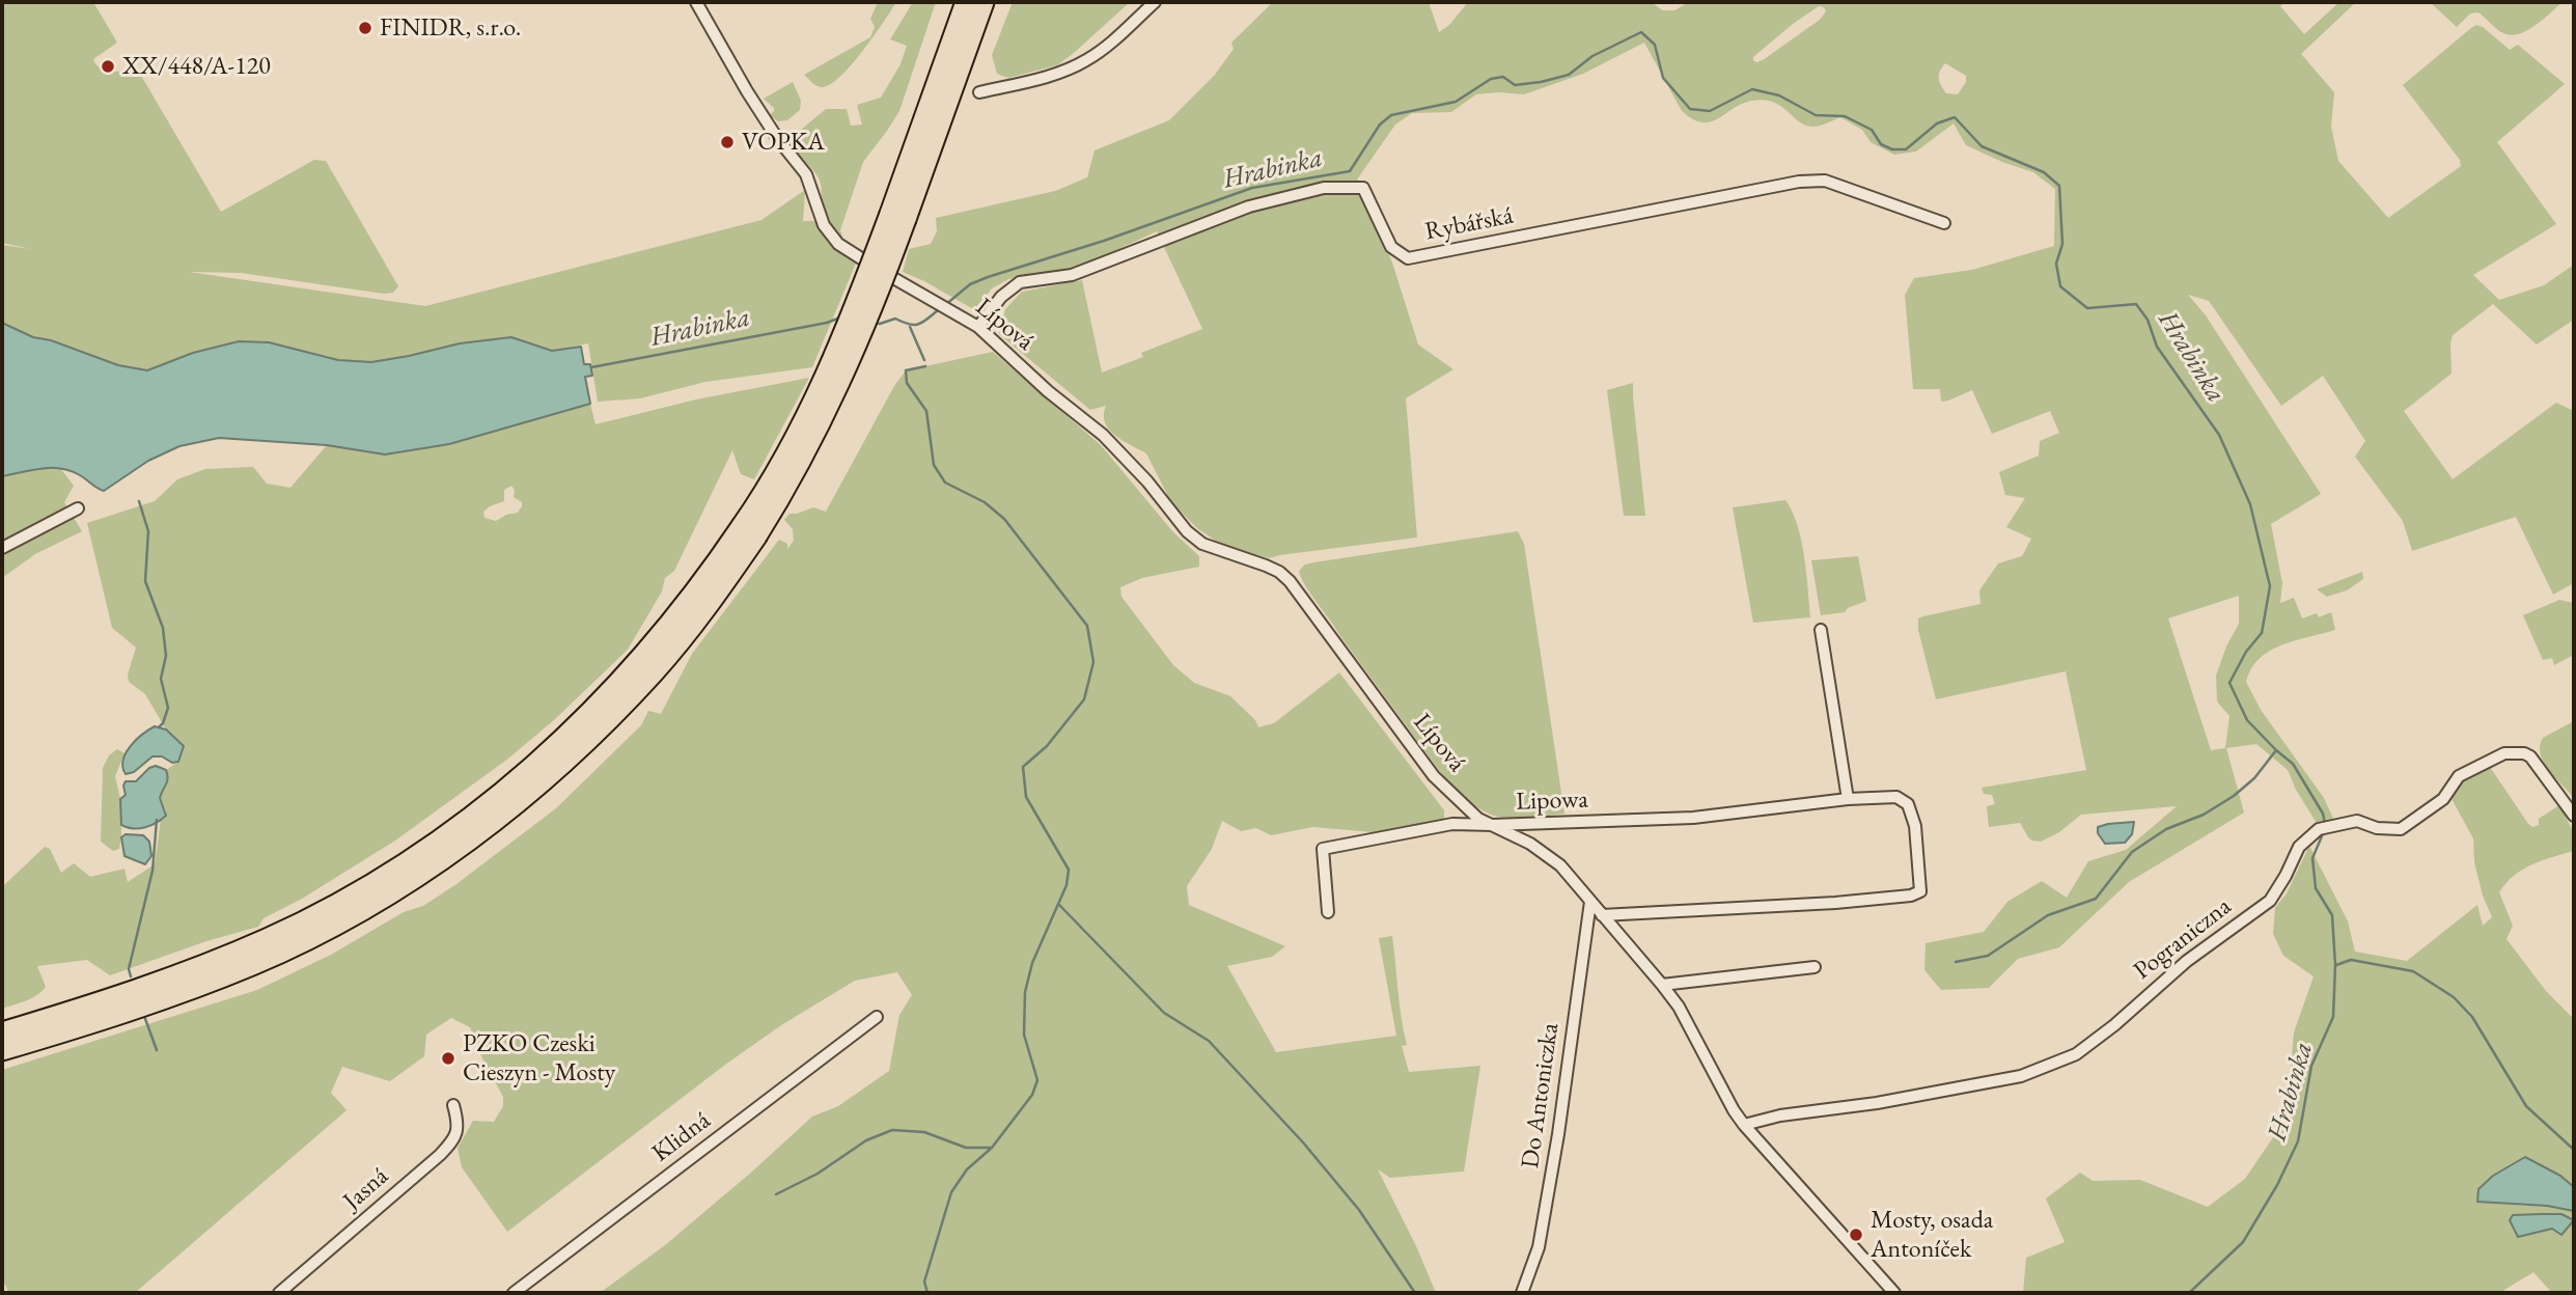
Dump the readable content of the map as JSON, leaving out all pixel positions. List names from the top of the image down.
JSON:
{
  "streets": {
    "street": [
      "Rybářská",
      "Lípová",
      "Lipowa",
      "Pograniczna",
      "Do Antoniczka",
      "Klidná",
      "Jasná"
    ]
  },
  "crossings": [
    ["Rybářská", "Lípová"],
    ["Lípová", "Lipowa"],
    ["Lípová", "Pograniczna"],
    ["Lípová", "Do Antoniczka"]
  ],
  "water": ["Hrabinka"],
  "places": [
    "FINIDR, s.r.o.",
    "XX/448/A-120",
    "VOPKA",
    "PZKO Czeski Cieszyn - Mosty",
    "Mosty, osada Antoníček"
  ]
}
